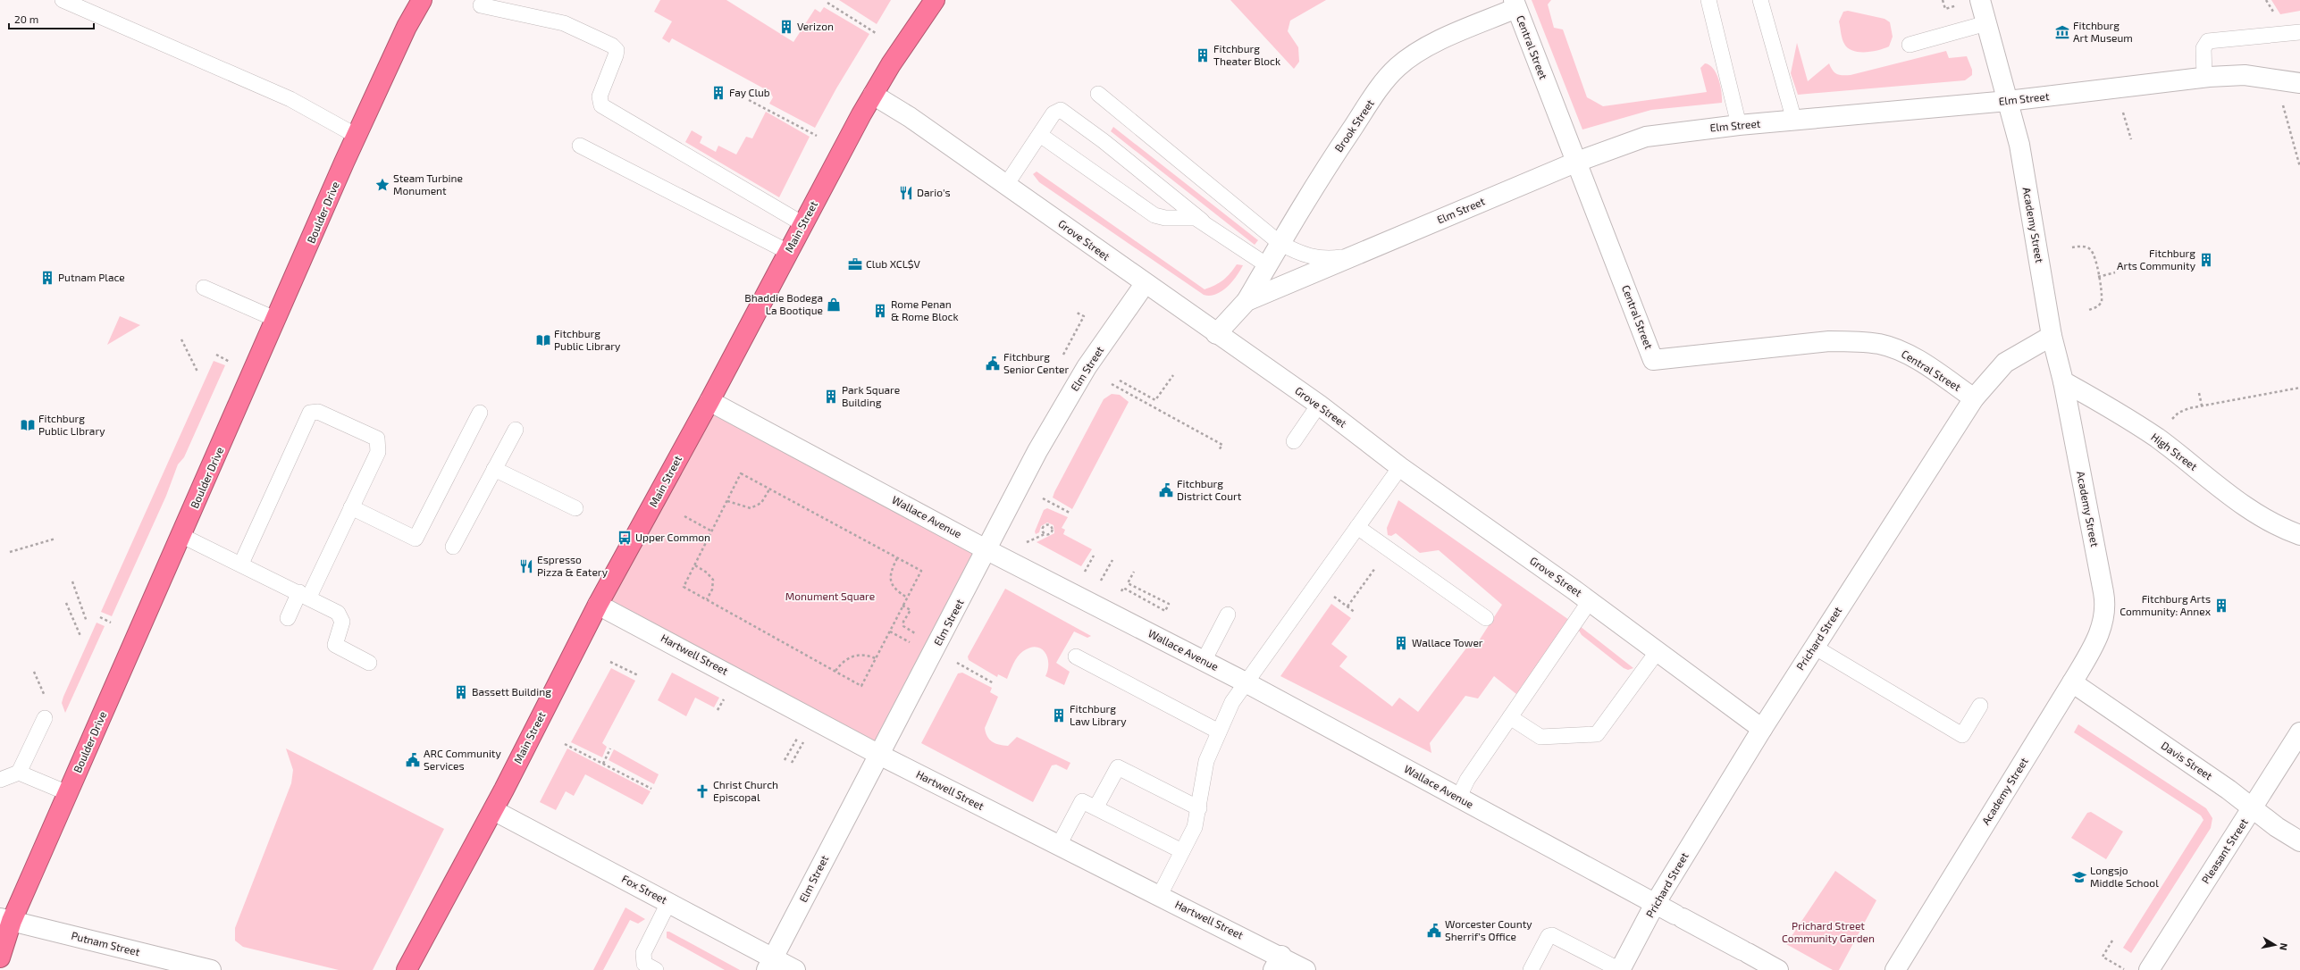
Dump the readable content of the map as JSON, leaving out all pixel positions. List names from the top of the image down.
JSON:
{
  "streets": {
    "highway": ["Boulder Drive", "Main Street"],
    "street": [
      "Central Street",
      "Elm Street",
      "Brook Street",
      "Academy Street",
      "Grove Street",
      "High Street",
      "Wallace Avenue",
      "Prichard Street",
      "Hartwell Street",
      "Davis Street",
      "Pleasant Street",
      "Fox Street",
      "Putnam Street"
    ]
  },
  "crossings": [
    ["Central Street", "Elm Street"],
    ["Central Street", "Brook Street"],
    ["Central Street", "Prichard Street"],
    ["Elm Street", "Brook Street"],
    ["Elm Street", "Academy Street"],
    ["Elm Street", "Grove Street"],
    ["Elm Street", "Wallace Avenue"],
    ["Elm Street", "Hartwell Street"],
    ["Elm Street", "Fox Street"],
    ["Boulder Drive", "Putnam Street"],
    ["Academy Street", "High Street"],
    ["Academy Street", "Prichard Street"],
    ["Academy Street", "Davis Street"],
    ["Main Street", "Grove Street"],
    ["Main Street", "Wallace Avenue"],
    ["Main Street", "Hartwell Street"],
    ["Main Street", "Fox Street"],
    ["Grove Street", "Prichard Street"],
    ["Wallace Avenue", "Prichard Street"],
    ["Davis Street", "Pleasant Street"]
  ],
  "parks": ["Monument Square", "Prichard Street Community Garden"],
  "places": {
    "building": [
      "Verizon",
      "Fitchburg Theater Block",
      "Fay Club",
      "Fitchburg Arts Community",
      "Putnam Place",
      "Rome Penan & Rome Block",
      "Park Square Building",
      "Fitchburg Arts Community: Annex",
      "Wallace Tower",
      "Bassett Building",
      "Fitchburg Law Library"
    ],
    "museum": ["Fitchburg Art Museum"],
    "place": ["Steam Turbine Monument"],
    "restaurant": ["Dario's", "Espresso Pizza & Eatery"],
    "office": ["Club XCL$V"],
    "shop": ["Bhaddie Bodega La Bootique"],
    "library": ["Fitchburg Public Library", "Fitchburg Public LIbrary"],
    "public building": [
      "Fitchburg Senior Center",
      "Fitchburg District Court",
      "ARC Community Services",
      "Worcester County Sherrif's Office"
    ],
    "bus stop": ["Upper Common"],
    "church": ["Christ Church Episcopal"],
    "school or university": ["Longsjo Middle School"]
  },
  "scale_bar": "20 m",
  "north": "right"
}
